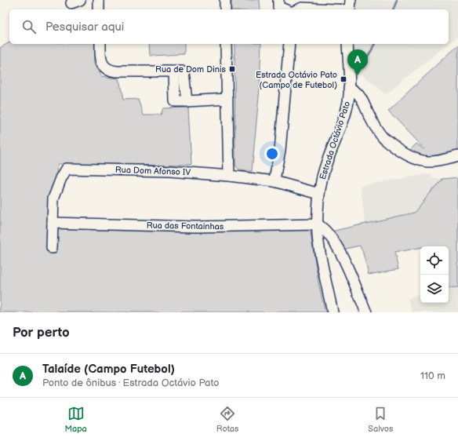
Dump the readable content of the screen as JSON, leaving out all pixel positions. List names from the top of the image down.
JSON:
{
  "streets": {
    "street": ["Estrada Octávio Pato", "Rua Dom Afonso IV", "Rua das Fontainhas"]
  },
  "crossings": [
    ["Estrada Octávio Pato", "Rua Dom Afonso IV"],
    ["Estrada Octávio Pato", "Rua das Fontainhas"],
    ["Rua Dom Afonso IV", "Rua das Fontainhas"]
  ],
  "places": {
    "transit": ["Rua de Dom Dinis", "Estrada Octávio Pato (Campo de Futebol)"]
  },
  "page": {
    "search": "Pesquisar aqui",
    "pins": "A",
    "heading": "Por perto",
    "list": [
      {
        "mark": "A",
        "name": "Talaíde (Campo Futebol)",
        "note": "Ponto de ônibus · Estrada Octávio Pato",
        "value": "110 m"
      }
    ],
    "nav": ["Mapa", "Rotas", "Salvos"]
  }
}
